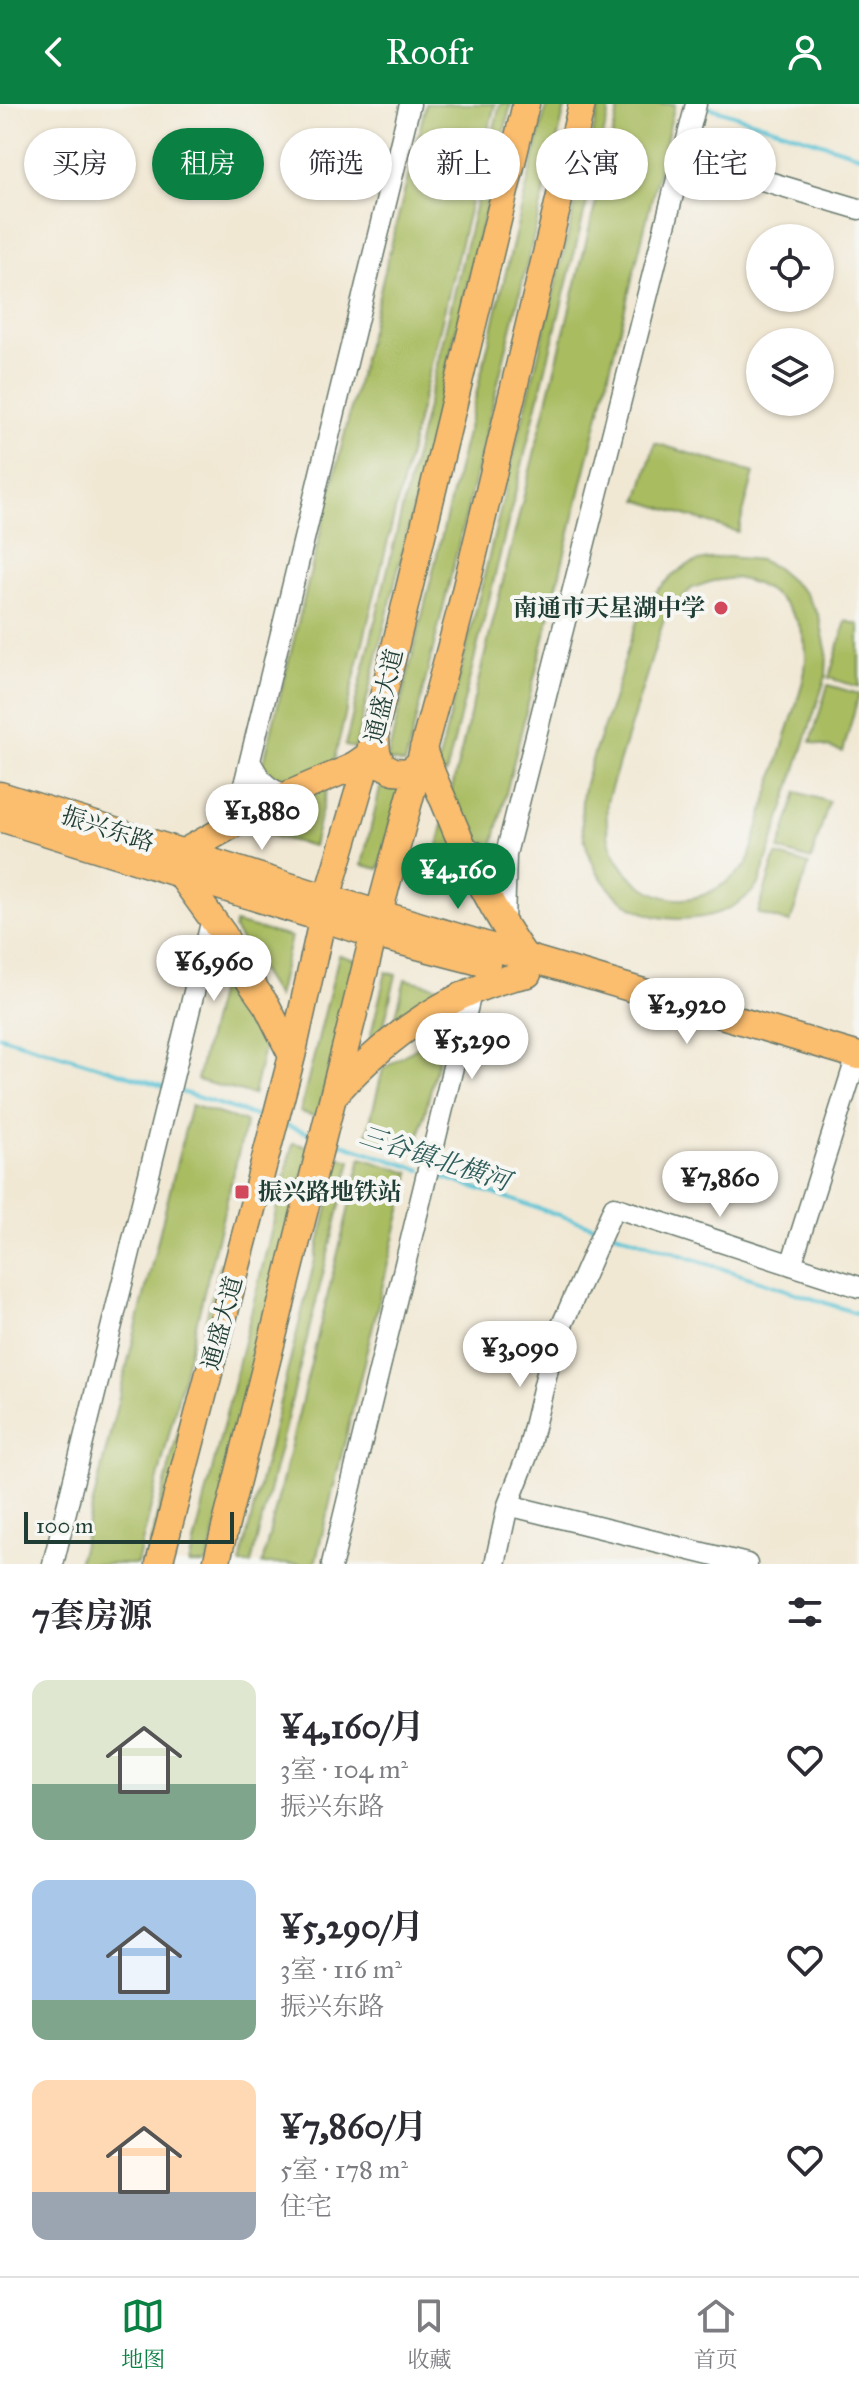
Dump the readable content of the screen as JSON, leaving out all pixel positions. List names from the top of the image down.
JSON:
{
  "streets": {
    "main road": ["通盛大道", "振兴东路"]
  },
  "crossings": [
    ["通盛大道", "振兴东路"]
  ],
  "water": ["三谷镇北横河"],
  "places": {
    "other": ["南通市天星湖中学"],
    "transit": ["振兴路地铁站"]
  },
  "scale_bar": "100 m",
  "page": {
    "header": "Roofr",
    "chip": [
      "买房",
      "租房",
      "筛选",
      "新上",
      "公寓",
      "住宅"
    ],
    "price": [
      "¥1,880",
      "¥4,160",
      "¥6,960",
      "¥2,920",
      "¥5,290",
      "¥7,860",
      "¥3,090"
    ],
    "scale": "100 m",
    "heading": "7套房源",
    "list": [
      {
        "name": "¥4,160/月",
        "note": "3室 · 104 m² · 振兴东路"
      },
      {
        "name": "¥5,290/月",
        "note": "3室 · 116 m² · 振兴东路"
      },
      {
        "name": "¥7,860/月",
        "note": "5室 · 178 m² · 住宅"
      }
    ],
    "tabs": ["地图", "收藏", "首页"]
  }
}
